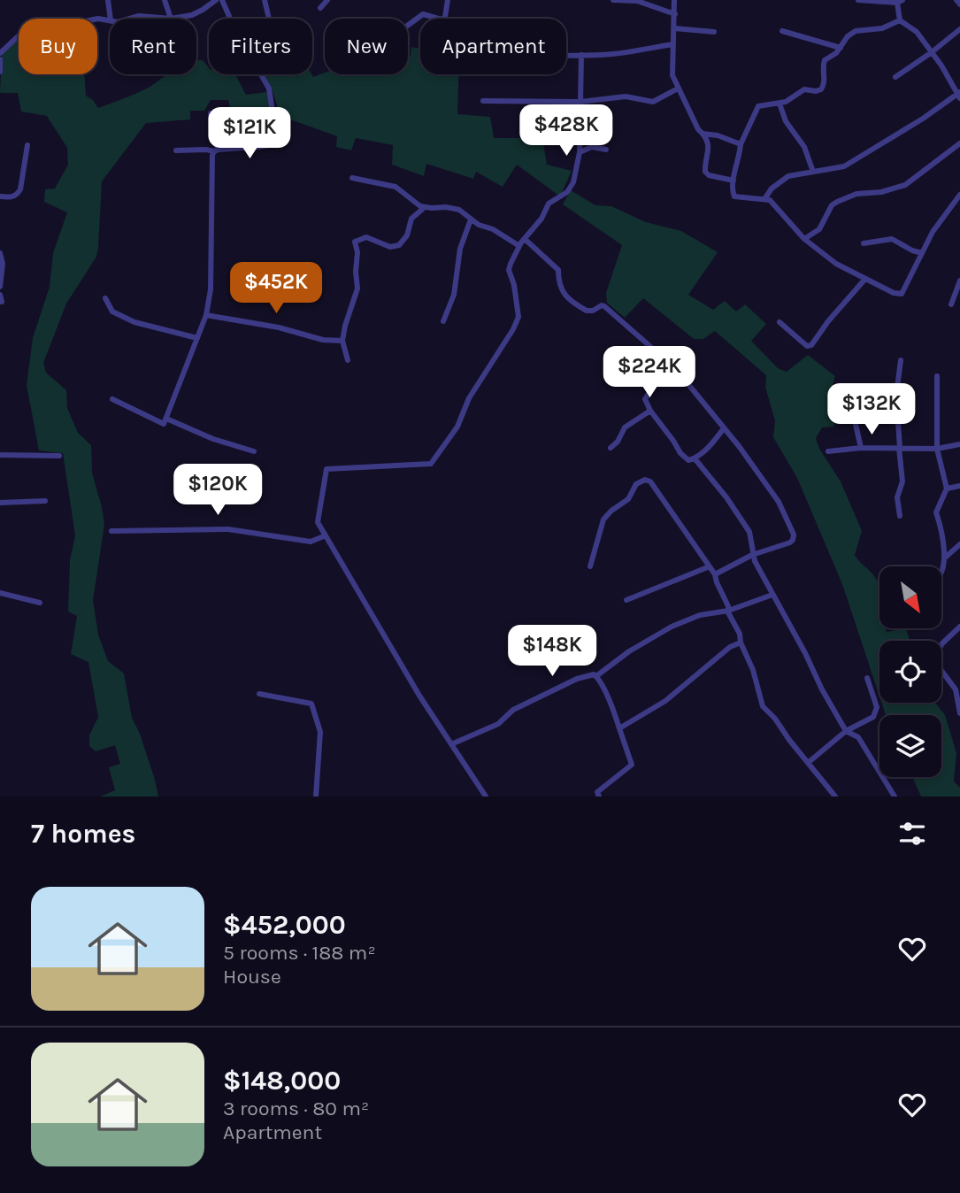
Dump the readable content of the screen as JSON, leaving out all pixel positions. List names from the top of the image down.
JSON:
{
  "north": "bottom right",
  "page": {
    "chip": [
      "Buy",
      "Rent",
      "Filters",
      "New",
      "Apartment"
    ],
    "price": [
      "$428K",
      "$121K",
      "$452K",
      "$224K",
      "$132K",
      "$120K",
      "$148K"
    ],
    "heading": "7 homes",
    "list": [
      {
        "name": "$452,000",
        "note": "5 rooms · 188 m² · House"
      },
      {
        "name": "$148,000",
        "note": "3 rooms · 80 m² · Apartment"
      }
    ]
  }
}
